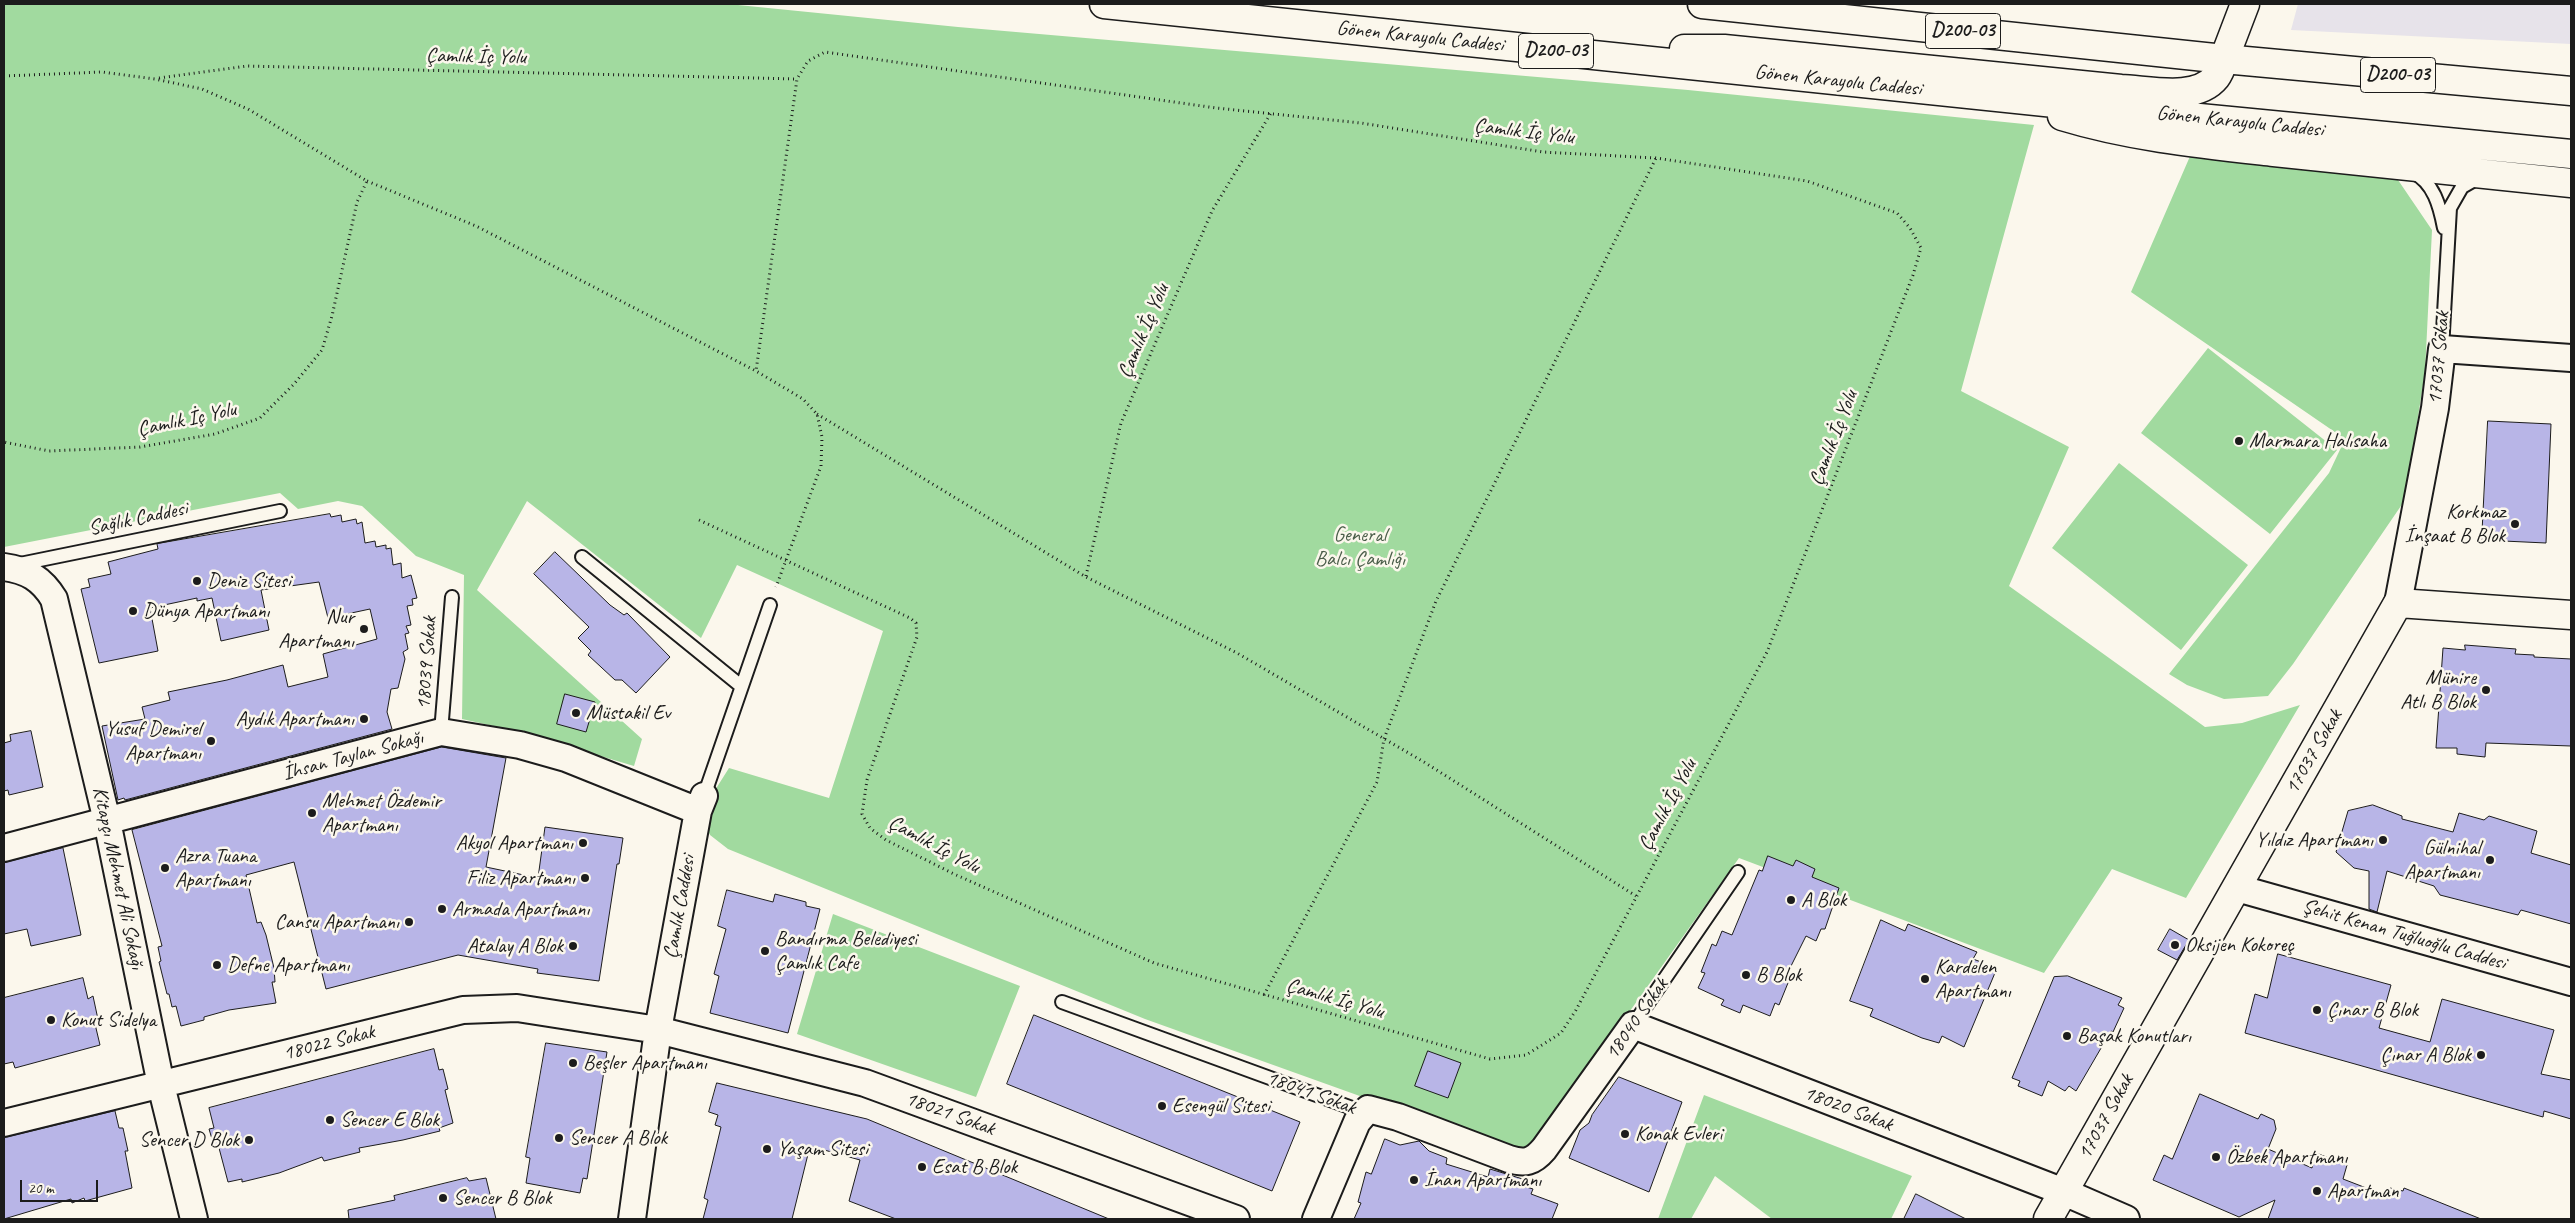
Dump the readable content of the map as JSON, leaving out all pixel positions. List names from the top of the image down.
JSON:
{
  "streets": {
    "main road": ["D200-03", "Gönen Karayolu Caddesi", "17037 Sokak"],
    "street": [
      "İhsan Taylan Sokağı",
      "Kitapçı Mehmet Ali Sokağı",
      "Çamlık Caddesi",
      "Şehit Kenan Tuğluoğlu Caddesi",
      "18040 Sokak",
      "18022 Sokak",
      "18041 Sokak",
      "18020 Sokak",
      "18021 Sokak"
    ],
    "lane": ["Sağlık Caddesi", "18039 Sokak"],
    "path": ["Çamlık İç Yolu"]
  },
  "crossings": [
    ["17037 Sokak", "Şehit Kenan Tuğluoğlu Caddesi"],
    ["17037 Sokak", "18020 Sokak"],
    ["Sağlık Caddesi", "Kitapçı Mehmet Ali Sokağı"],
    ["18039 Sokak", "İhsan Taylan Sokağı"],
    ["İhsan Taylan Sokağı", "Kitapçı Mehmet Ali Sokağı"],
    ["İhsan Taylan Sokağı", "Çamlık Caddesi"],
    ["Kitapçı Mehmet Ali Sokağı", "18022 Sokak"],
    ["Çamlık Caddesi", "18022 Sokak"],
    ["Çamlık Caddesi", "18021 Sokak"],
    ["18040 Sokak", "18041 Sokak"],
    ["18040 Sokak", "18020 Sokak"],
    ["18022 Sokak", "18021 Sokak"]
  ],
  "parks": ["General Balcı Çamlığı"],
  "places": [
    "Marmara Halısaha",
    "Korkmaz İnşaat B Blok",
    "Deniz Sitesi",
    "Dünya Apartmanı",
    "Nur Apartmanı",
    "Münire Atlı B Blok",
    "Müstakil Ev",
    "Aydık Apartmanı",
    "Yusuf Demirel Apartmanı",
    "Mehmet Özdemir Apartmanı",
    "Yıldız Apartmanı",
    "Akyol Apartmanı",
    "Gülnihal Apartmanı",
    "Azra Tuana Apartmanı",
    "Filiz Apartmanı",
    "A Blok",
    "Armada Apartmanı",
    "Cansu Apartmanı",
    "Oksijen Kokoreç",
    "Atalay A Blok",
    "Bandırma Belediyesi Çamlık Cafe",
    "Defne Apartmanı",
    "B Blok",
    "Kardelen Apartmanı",
    "Çınar B Blok",
    "Konut Sidelya",
    "Başak Konutları",
    "Çınar A Blok",
    "Beşler Apartmanı",
    "Esengül Sitesi",
    "Sencer E Blok",
    "Konak Evleri",
    "Sencer A Blok",
    "Sencer D Blok",
    "Yaşam Sitesi",
    "Özbek Apartmanı",
    "Esat B Blok",
    "İnan Apartmanı",
    "Apartman",
    "Sencer B Blok"
  ],
  "scale_bar": "20 m"
}
